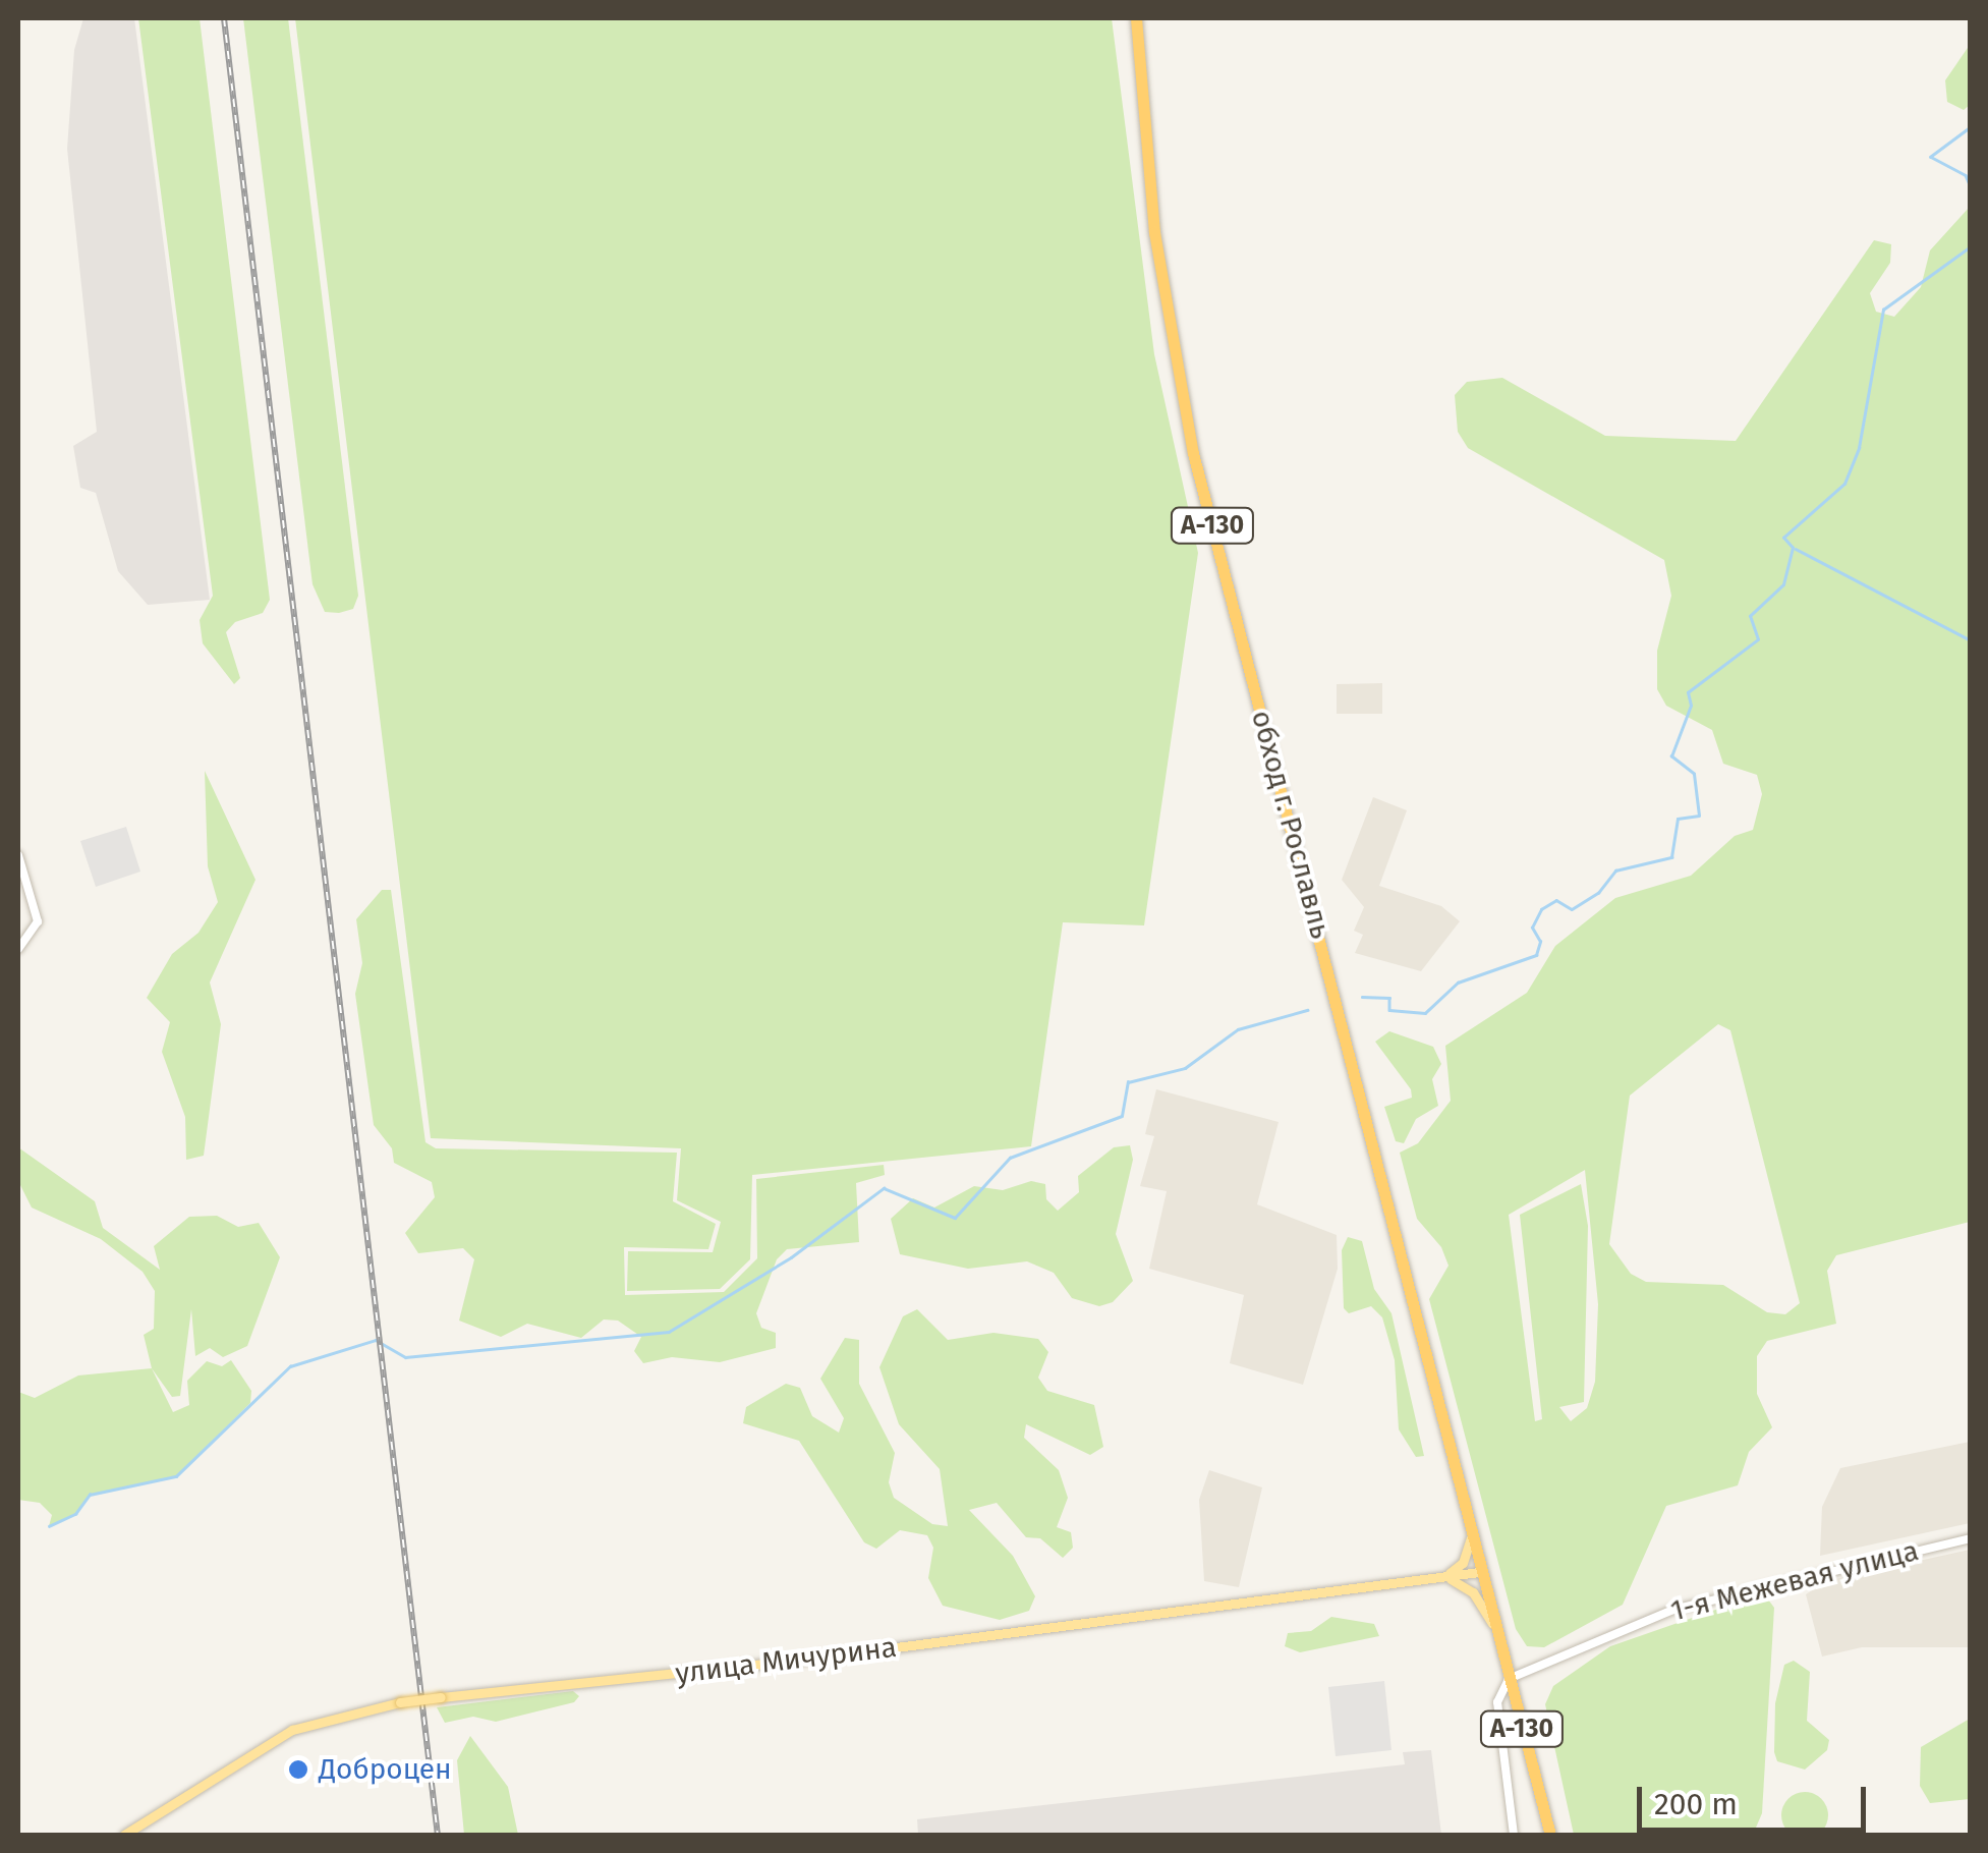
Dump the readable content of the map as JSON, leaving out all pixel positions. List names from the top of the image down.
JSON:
{
  "streets": {
    "highway": ["А-130", "обход г. Рославль"],
    "main road": ["улица Мичурина"],
    "street": ["1-я Межевая улица"]
  },
  "crossings": [
    ["А-130", "обход г. Рославль"],
    ["А-130", "1-я Межевая улица"],
    ["обход г. Рославль", "улица Мичурина"]
  ],
  "places": ["Доброцен"],
  "scale_bar": "200 m"
}
